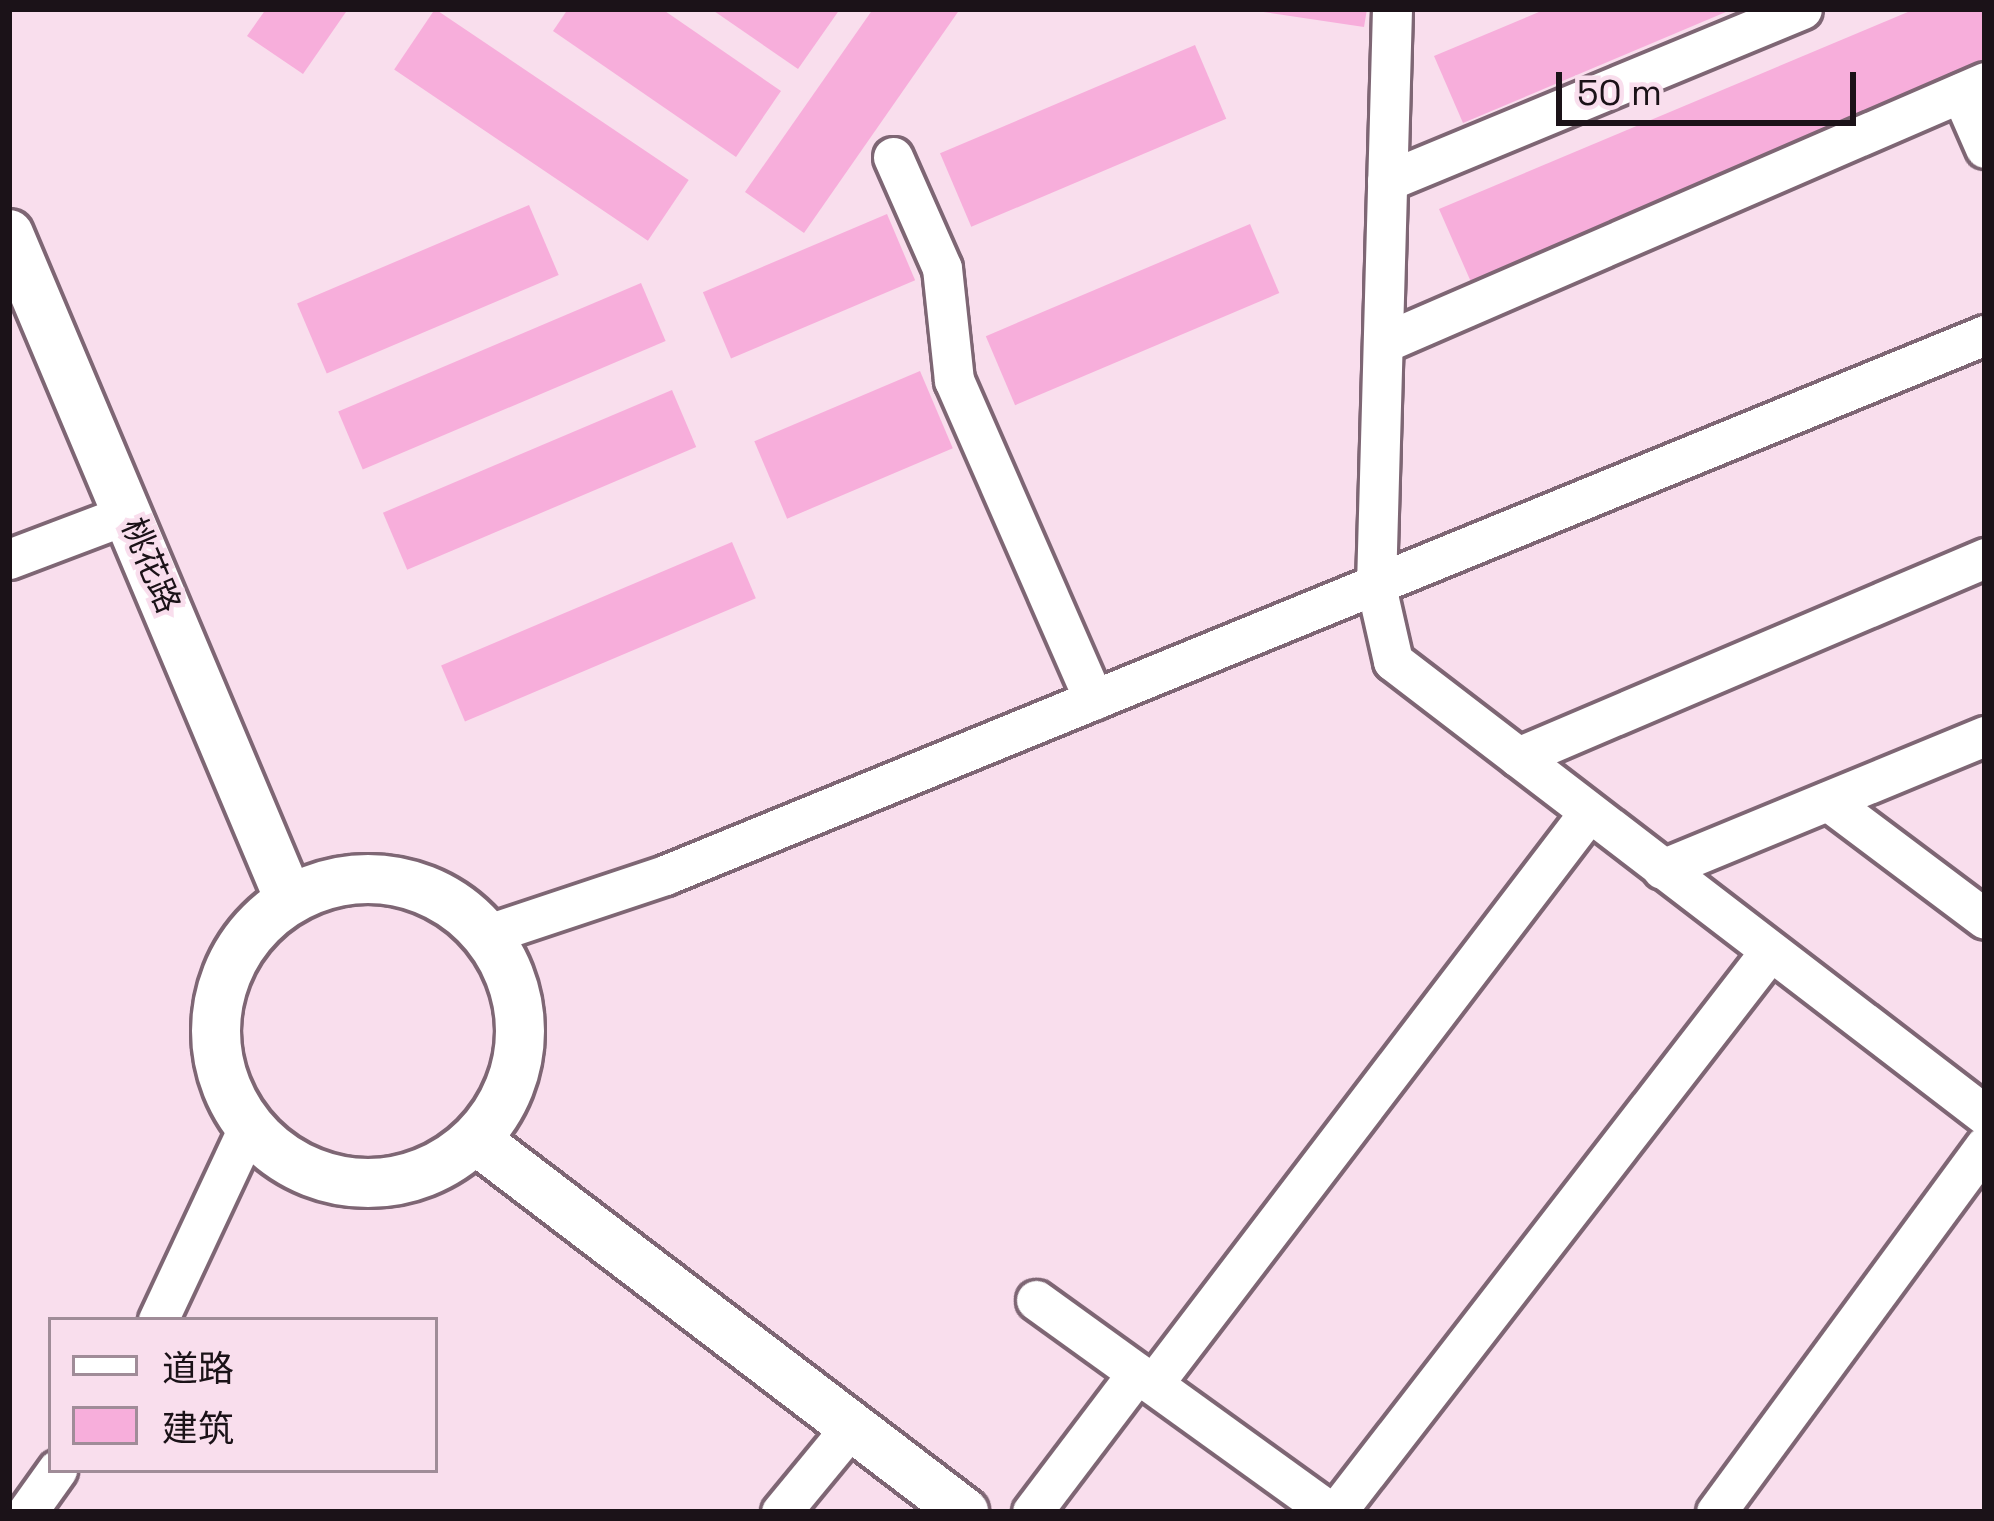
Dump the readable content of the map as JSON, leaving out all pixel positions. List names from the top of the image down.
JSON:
{
  "streets": {
    "main road": ["桃花路"]
  },
  "legend": ["道路", "建筑"],
  "scale_bar": "50 m"
}
